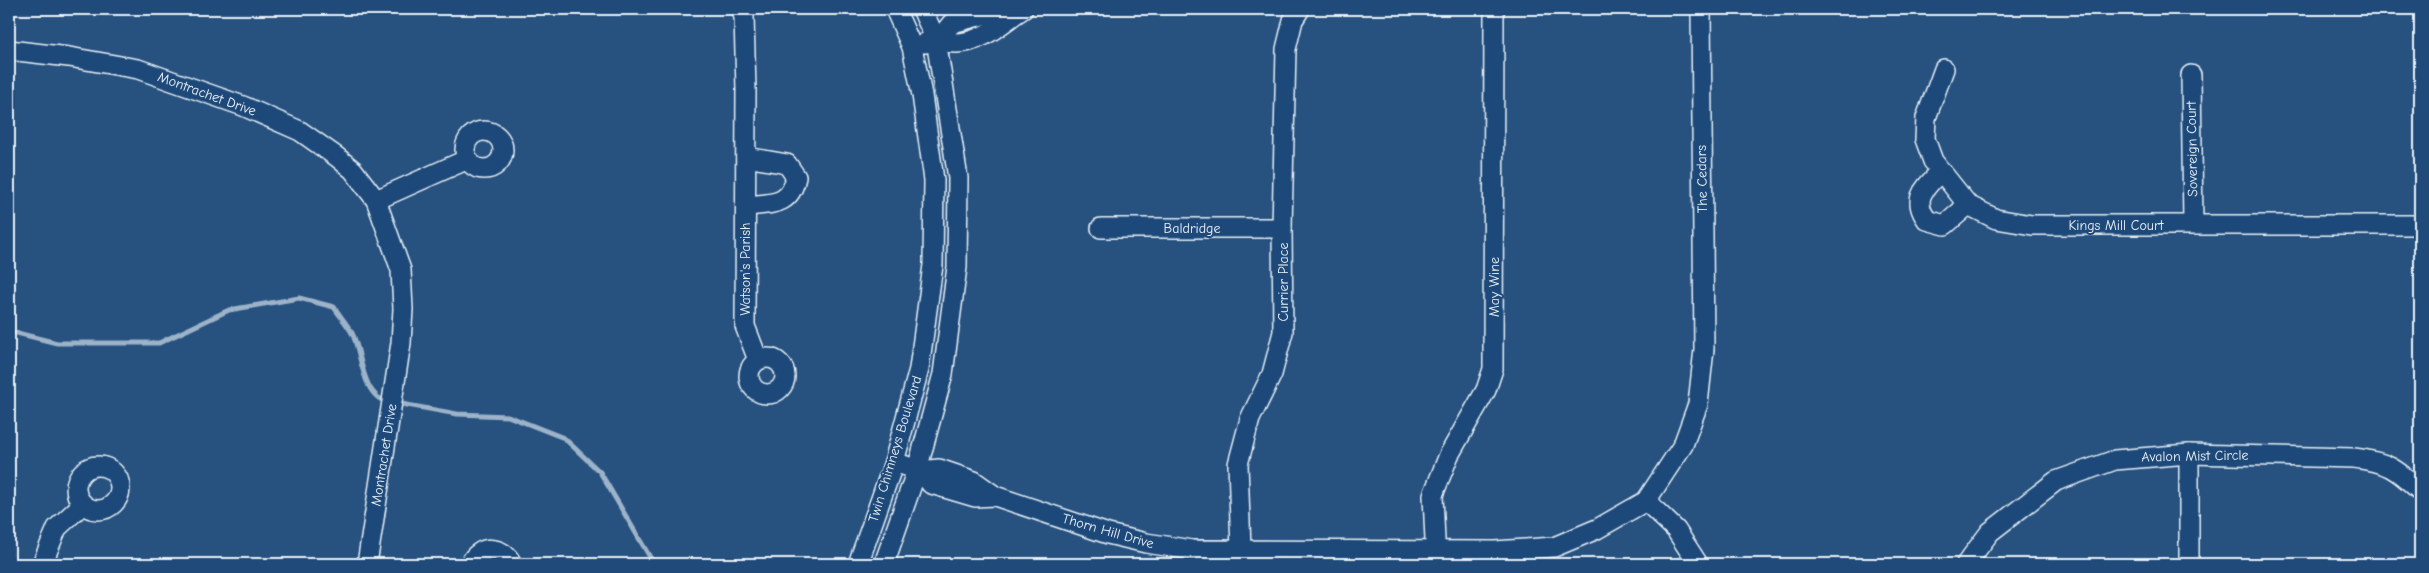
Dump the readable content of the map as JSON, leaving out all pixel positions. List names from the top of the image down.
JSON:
{
  "streets": {
    "street": [
      "Montrachet Drive",
      "Sovereign Court",
      "The Cedars",
      "Kings Mill Court",
      "Baldridge",
      "Watson's Parish",
      "Currier Place",
      "May Wine",
      "Twin Chimneys Boulevard",
      "Avalon Mist Circle",
      "Thorn Hill Drive"
    ]
  },
  "crossings": [
    ["Sovereign Court", "Kings Mill Court"],
    ["The Cedars", "Thorn Hill Drive"],
    ["Baldridge", "Currier Place"],
    ["Currier Place", "Thorn Hill Drive"],
    ["May Wine", "Thorn Hill Drive"],
    ["Twin Chimneys Boulevard", "Thorn Hill Drive"]
  ]
}
